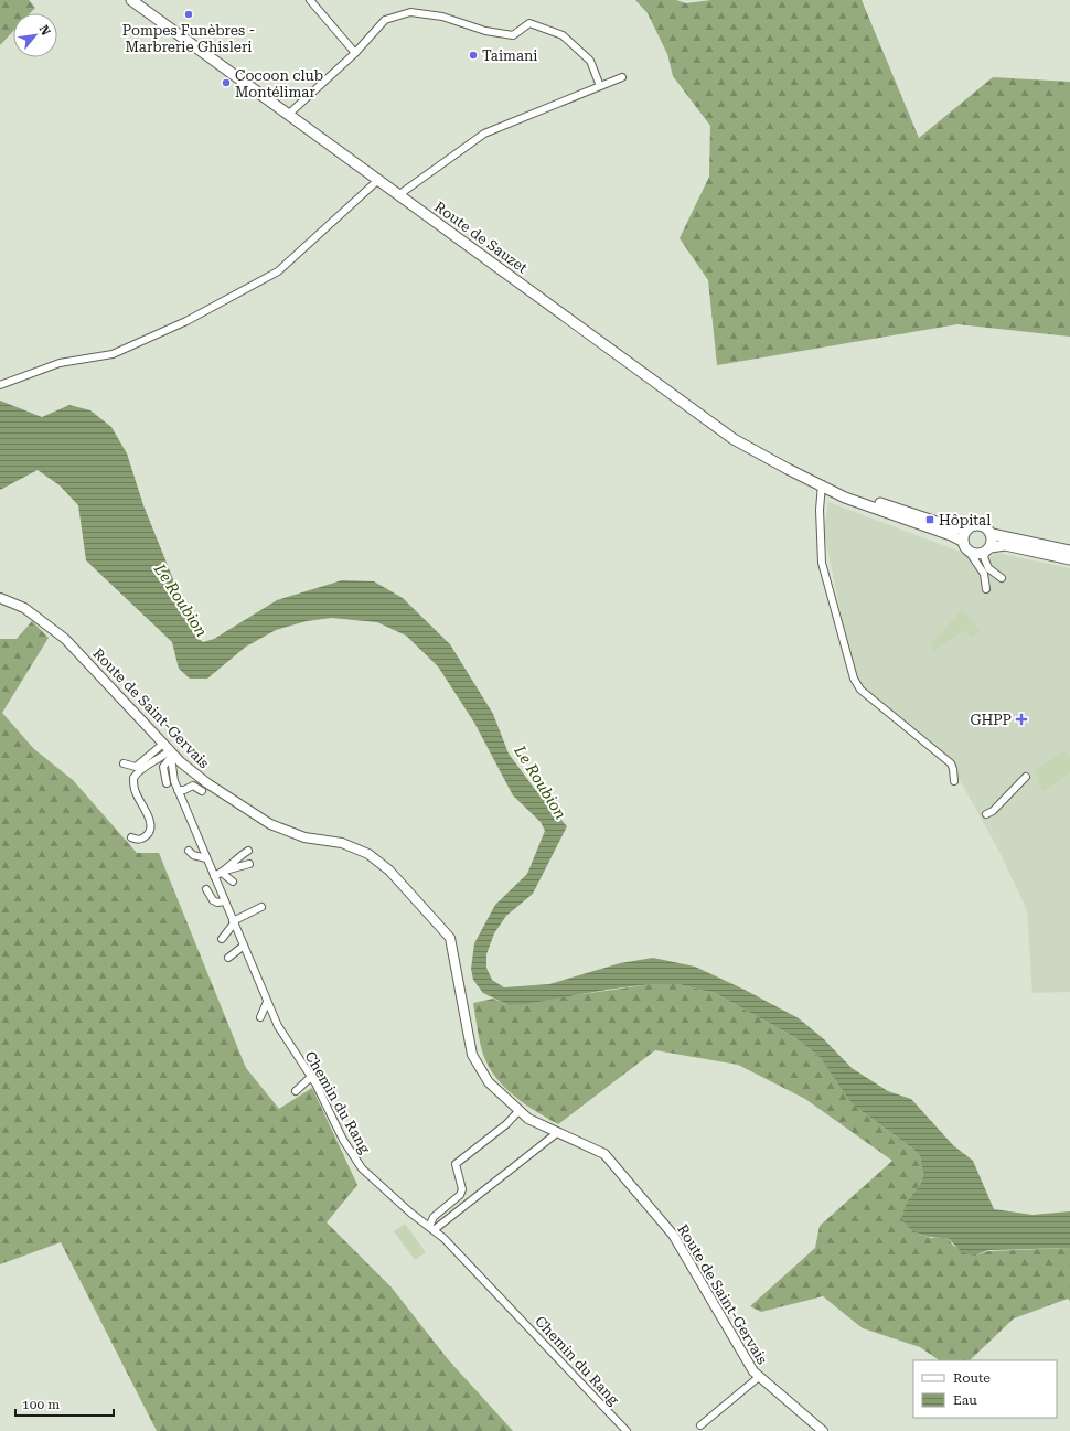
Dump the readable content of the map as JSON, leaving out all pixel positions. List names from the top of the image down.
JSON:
{
  "streets": {
    "main road": ["Route de Sauzet"],
    "street": ["Route de Saint-Gervais", "Chemin du Rang"]
  },
  "crossings": [
    ["Route de Saint-Gervais", "Chemin du Rang"]
  ],
  "water": ["Le Roubion"],
  "places": {
    "other": ["Pompes Funèbres - Marbrerie Ghisleri", "Taimani", "Cocoon club Montélimar"],
    "transit": ["Hôpital"],
    "health": ["GHPP"]
  },
  "legend": ["Route", "Eau"],
  "scale_bar": "100 m",
  "north": "top right"
}
